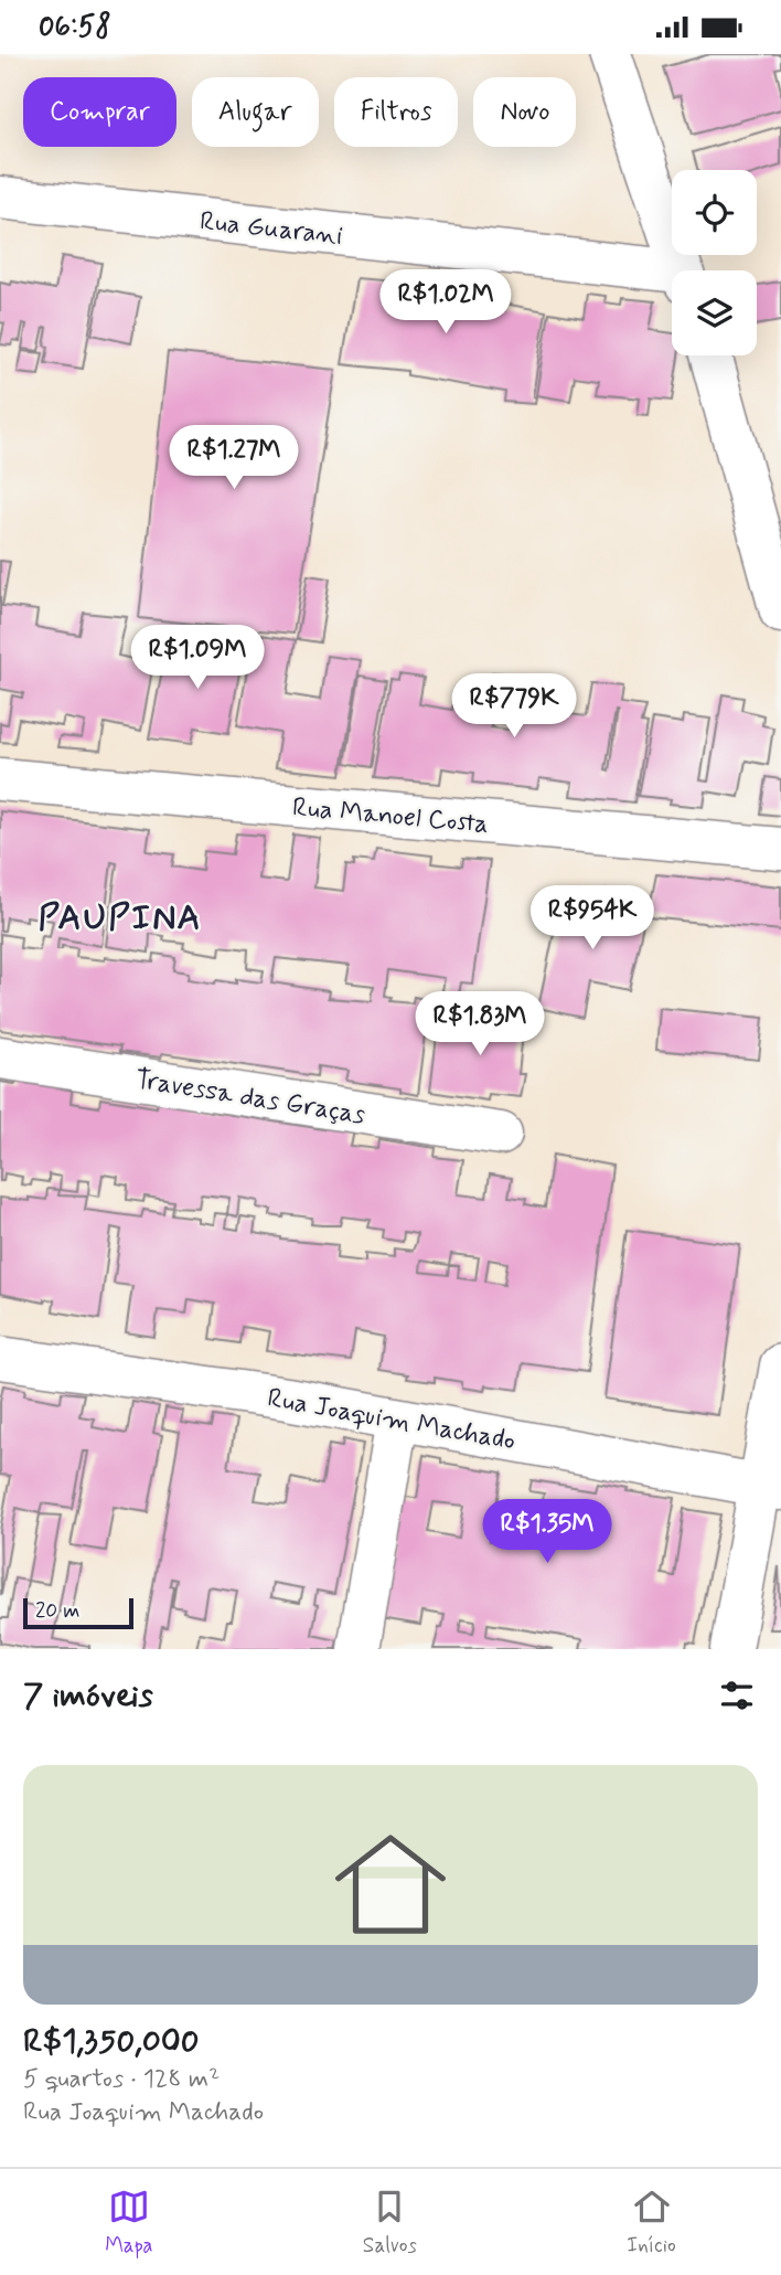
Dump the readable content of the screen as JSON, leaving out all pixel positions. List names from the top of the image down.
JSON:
{
  "streets": {
    "street": [
      "Rua Guarani",
      "Rua Manoel Costa",
      "Travessa das Graças",
      "Rua Joaquim Machado"
    ]
  },
  "districts": ["PAUPINA"],
  "scale_bar": "20 m",
  "page": {
    "status": "06:58",
    "chip": [
      "Comprar",
      "Alugar",
      "Filtros",
      "Novo"
    ],
    "price": [
      "R$1.02M",
      "R$1.27M",
      "R$1.09M",
      "R$779K",
      "R$954K",
      "R$1.83M",
      "R$1.35M"
    ],
    "scale": "20 m",
    "heading": "7 imóveis",
    "list": [
      {
        "name": "R$1,350,000",
        "note": "5 quartos · 128 m² · Rua Joaquim Machado"
      }
    ],
    "tabs": ["Mapa", "Salvos", "Início"]
  }
}
